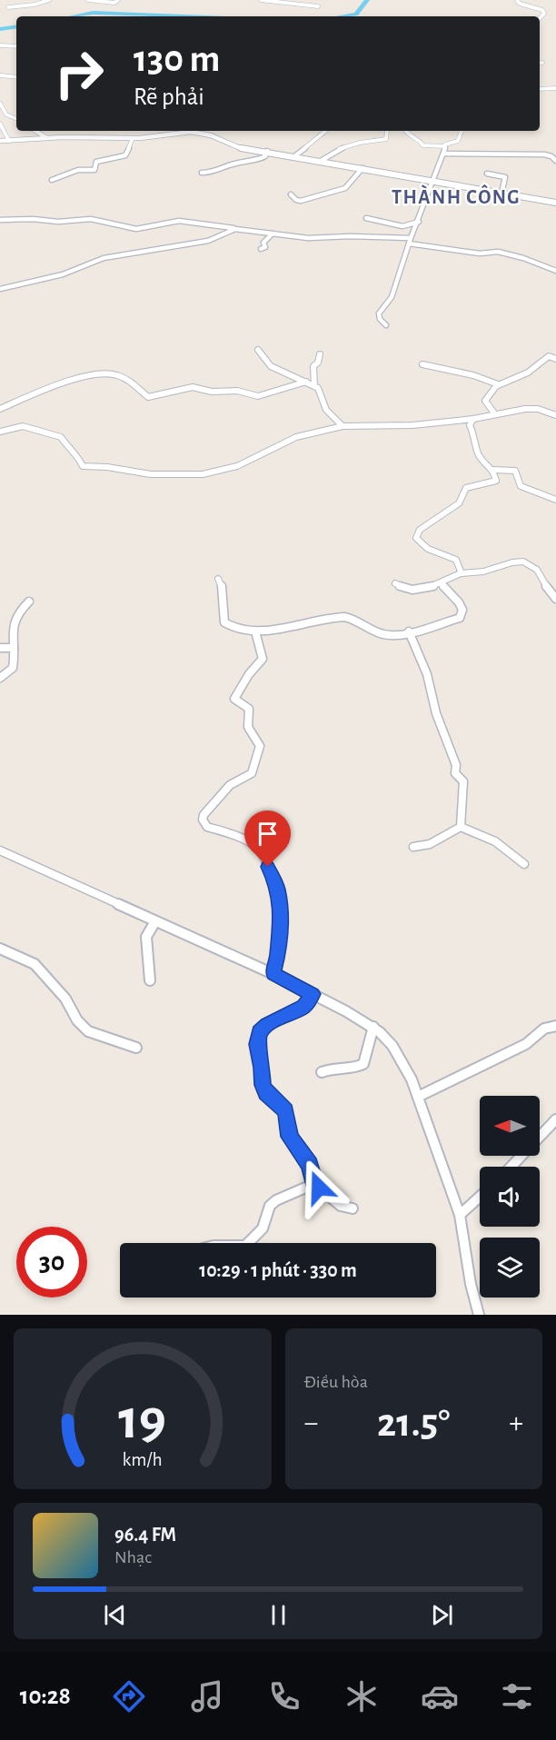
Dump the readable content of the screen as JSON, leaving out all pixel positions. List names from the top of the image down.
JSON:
{
  "districts": ["THÀNH CÔNG"],
  "north": "left",
  "page": {
    "turn": ["130 m", "Rẽ phải"],
    "limit": "30",
    "trip": "10:29 · 1 phút · 330 m",
    "tile": "Điều hòa",
    "heat": ["−", "21.5°", "+"],
    "song": ["96.4 FM", "Nhạc"],
    "tabs": "10:28",
    "gauge": ["19", "km/h"]
  }
}
